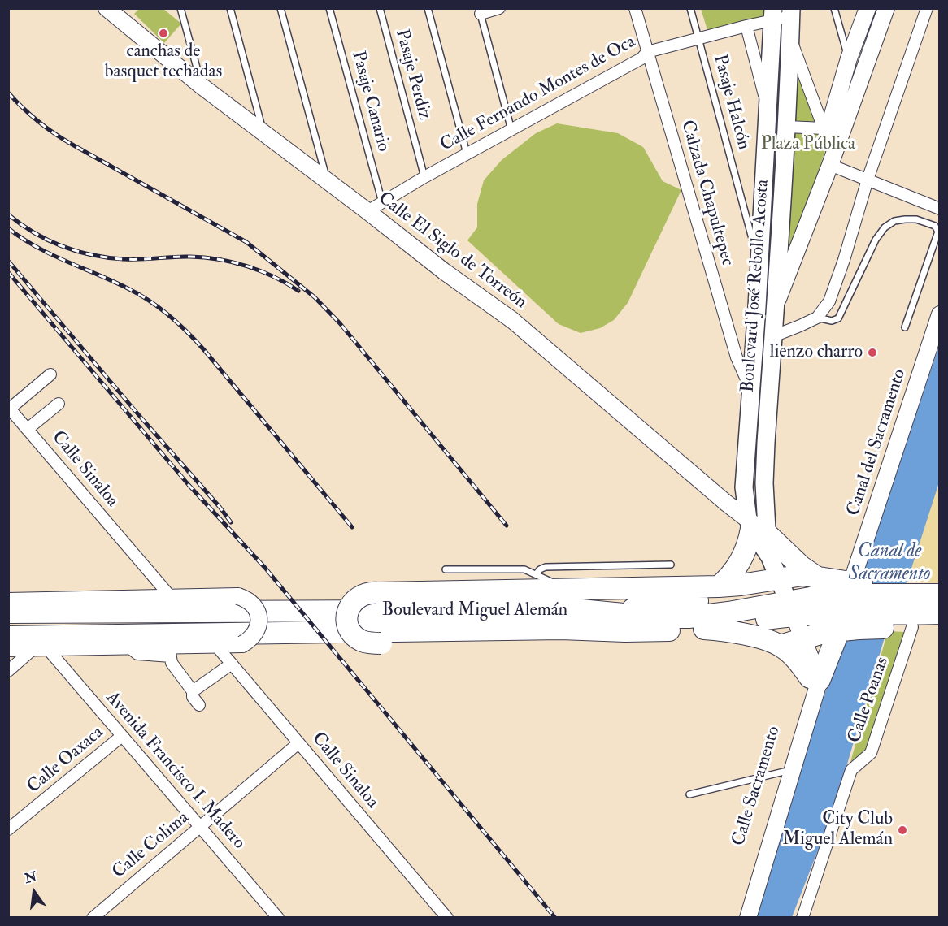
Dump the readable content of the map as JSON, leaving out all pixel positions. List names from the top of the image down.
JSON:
{
  "streets": {
    "highway": ["Boulevard Miguel Alemán"],
    "main road": ["Boulevard José Rebollo Acosta"],
    "street": [
      "Calle Fernando Montes de Oca",
      "Calzada Chapultepec",
      "Calle El Siglo de Torreón",
      "Canal del Sacramento",
      "Calle Sinaloa",
      "Calle Poanas",
      "Calle Oaxaca",
      "Avenida Francisco I. Madero",
      "Calle Sacramento",
      "Calle Colima"
    ],
    "lane": ["Pasaje Perdiz", "Pasaje Canario", "Pasaje Halcón"]
  },
  "crossings": [
    ["Pasaje Perdiz", "Calle Fernando Montes de Oca"],
    ["Calle Fernando Montes de Oca", "Pasaje Canario"],
    ["Calle Fernando Montes de Oca", "Pasaje Halcón"],
    ["Calle Fernando Montes de Oca", "Calzada Chapultepec"],
    ["Calle Fernando Montes de Oca", "Calle El Siglo de Torreón"],
    ["Calle Fernando Montes de Oca", "Boulevard José Rebollo Acosta"],
    ["Pasaje Halcón", "Boulevard José Rebollo Acosta"],
    ["Calzada Chapultepec", "Boulevard José Rebollo Acosta"],
    ["Calle El Siglo de Torreón", "Boulevard José Rebollo Acosta"],
    ["Boulevard José Rebollo Acosta", "Boulevard Miguel Alemán"],
    ["Canal del Sacramento", "Boulevard Miguel Alemán"],
    ["Calle Sinaloa", "Calle Colima"],
    ["Boulevard Miguel Alemán", "Calle Poanas"],
    ["Calle Oaxaca", "Avenida Francisco I. Madero"],
    ["Avenida Francisco I. Madero", "Calle Colima"]
  ],
  "water": ["Canal de Sacramento"],
  "parks": ["Plaza Pública"],
  "places": ["canchas de basquet techadas", "lienzo charro", "City Club Miguel Alemán"],
  "north": "top"
}
